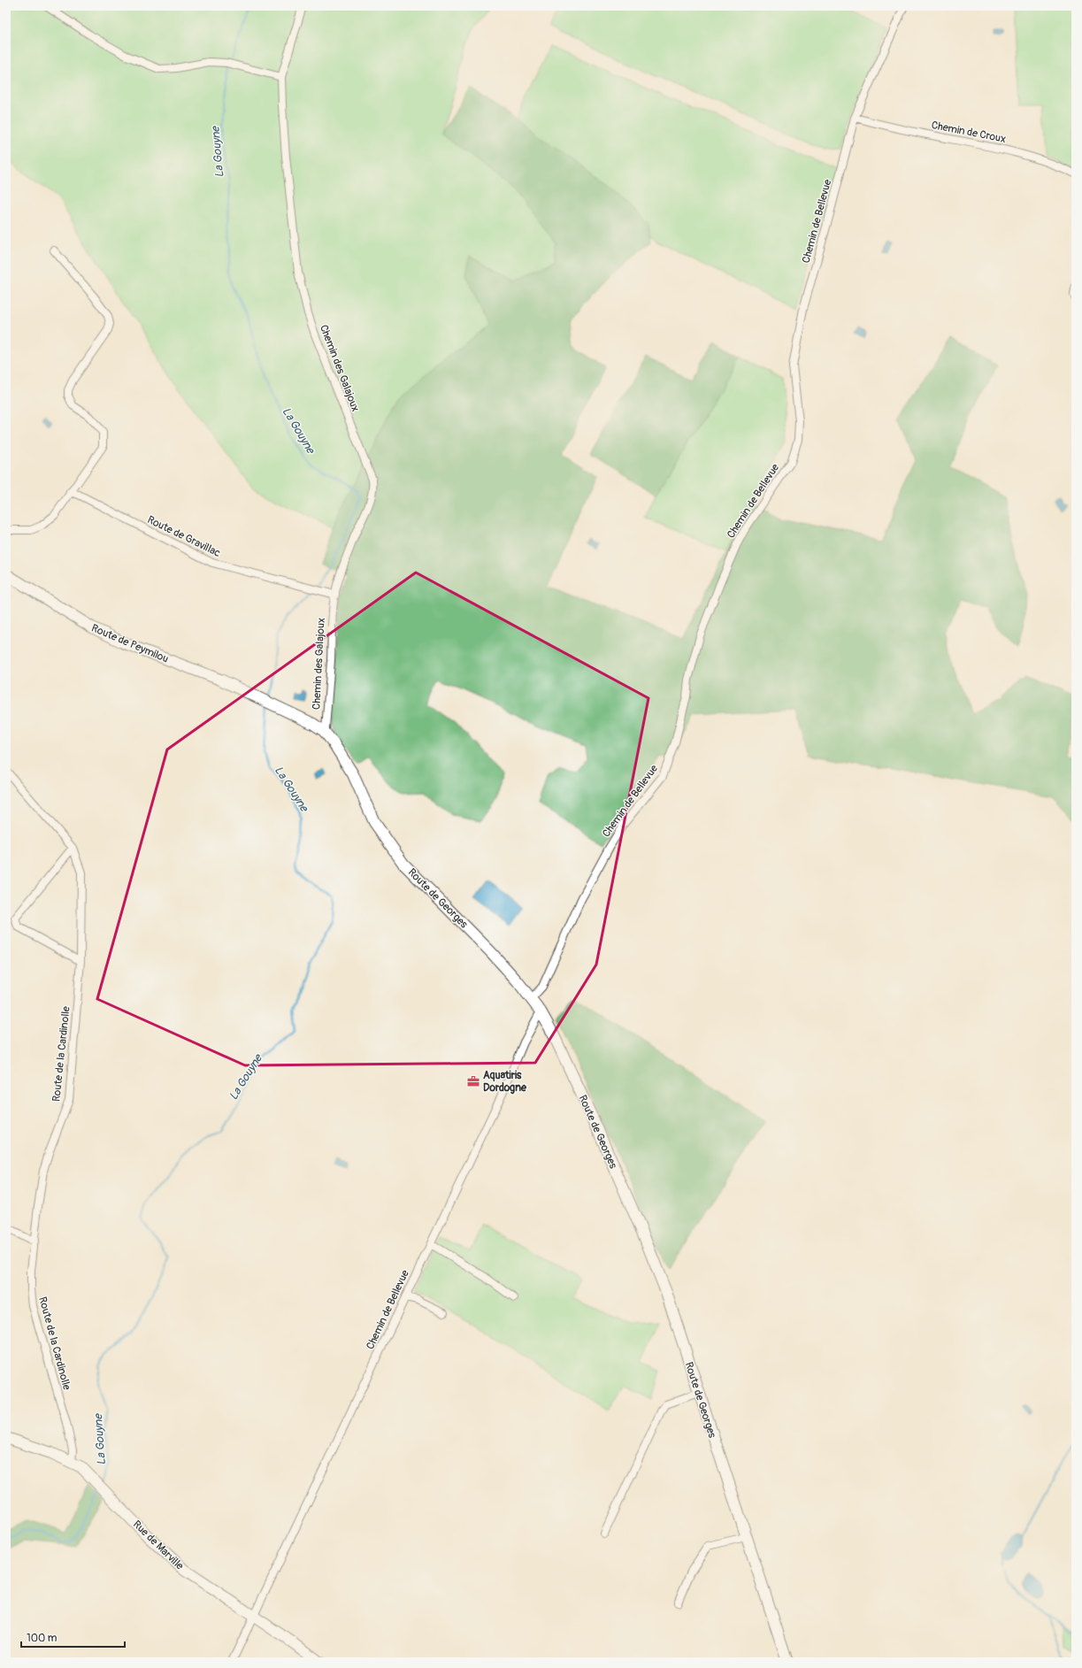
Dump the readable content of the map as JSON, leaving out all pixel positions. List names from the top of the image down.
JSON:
{
  "streets": {
    "street": [
      "Chemin de Croux",
      "Chemin de Bellevue",
      "Chemin des Galajoux",
      "Route de Gravillac",
      "Route de Peymilou",
      "Route de Georges",
      "Route de la Cardinolle",
      "Rue de Marville"
    ]
  },
  "crossings": [
    ["Chemin de Croux", "Chemin de Bellevue"],
    ["Chemin de Bellevue", "Route de Georges"],
    ["Chemin de Bellevue", "Rue de Marville"],
    ["Chemin des Galajoux", "Route de Gravillac"],
    ["Chemin des Galajoux", "Route de Georges"],
    ["Route de Peymilou", "Route de Georges"],
    ["Route de la Cardinolle", "Rue de Marville"]
  ],
  "water": ["La Gouyne"],
  "places": {
    "office": ["Aquatiris Dordogne"]
  },
  "scale_bar": "100 m"
}
